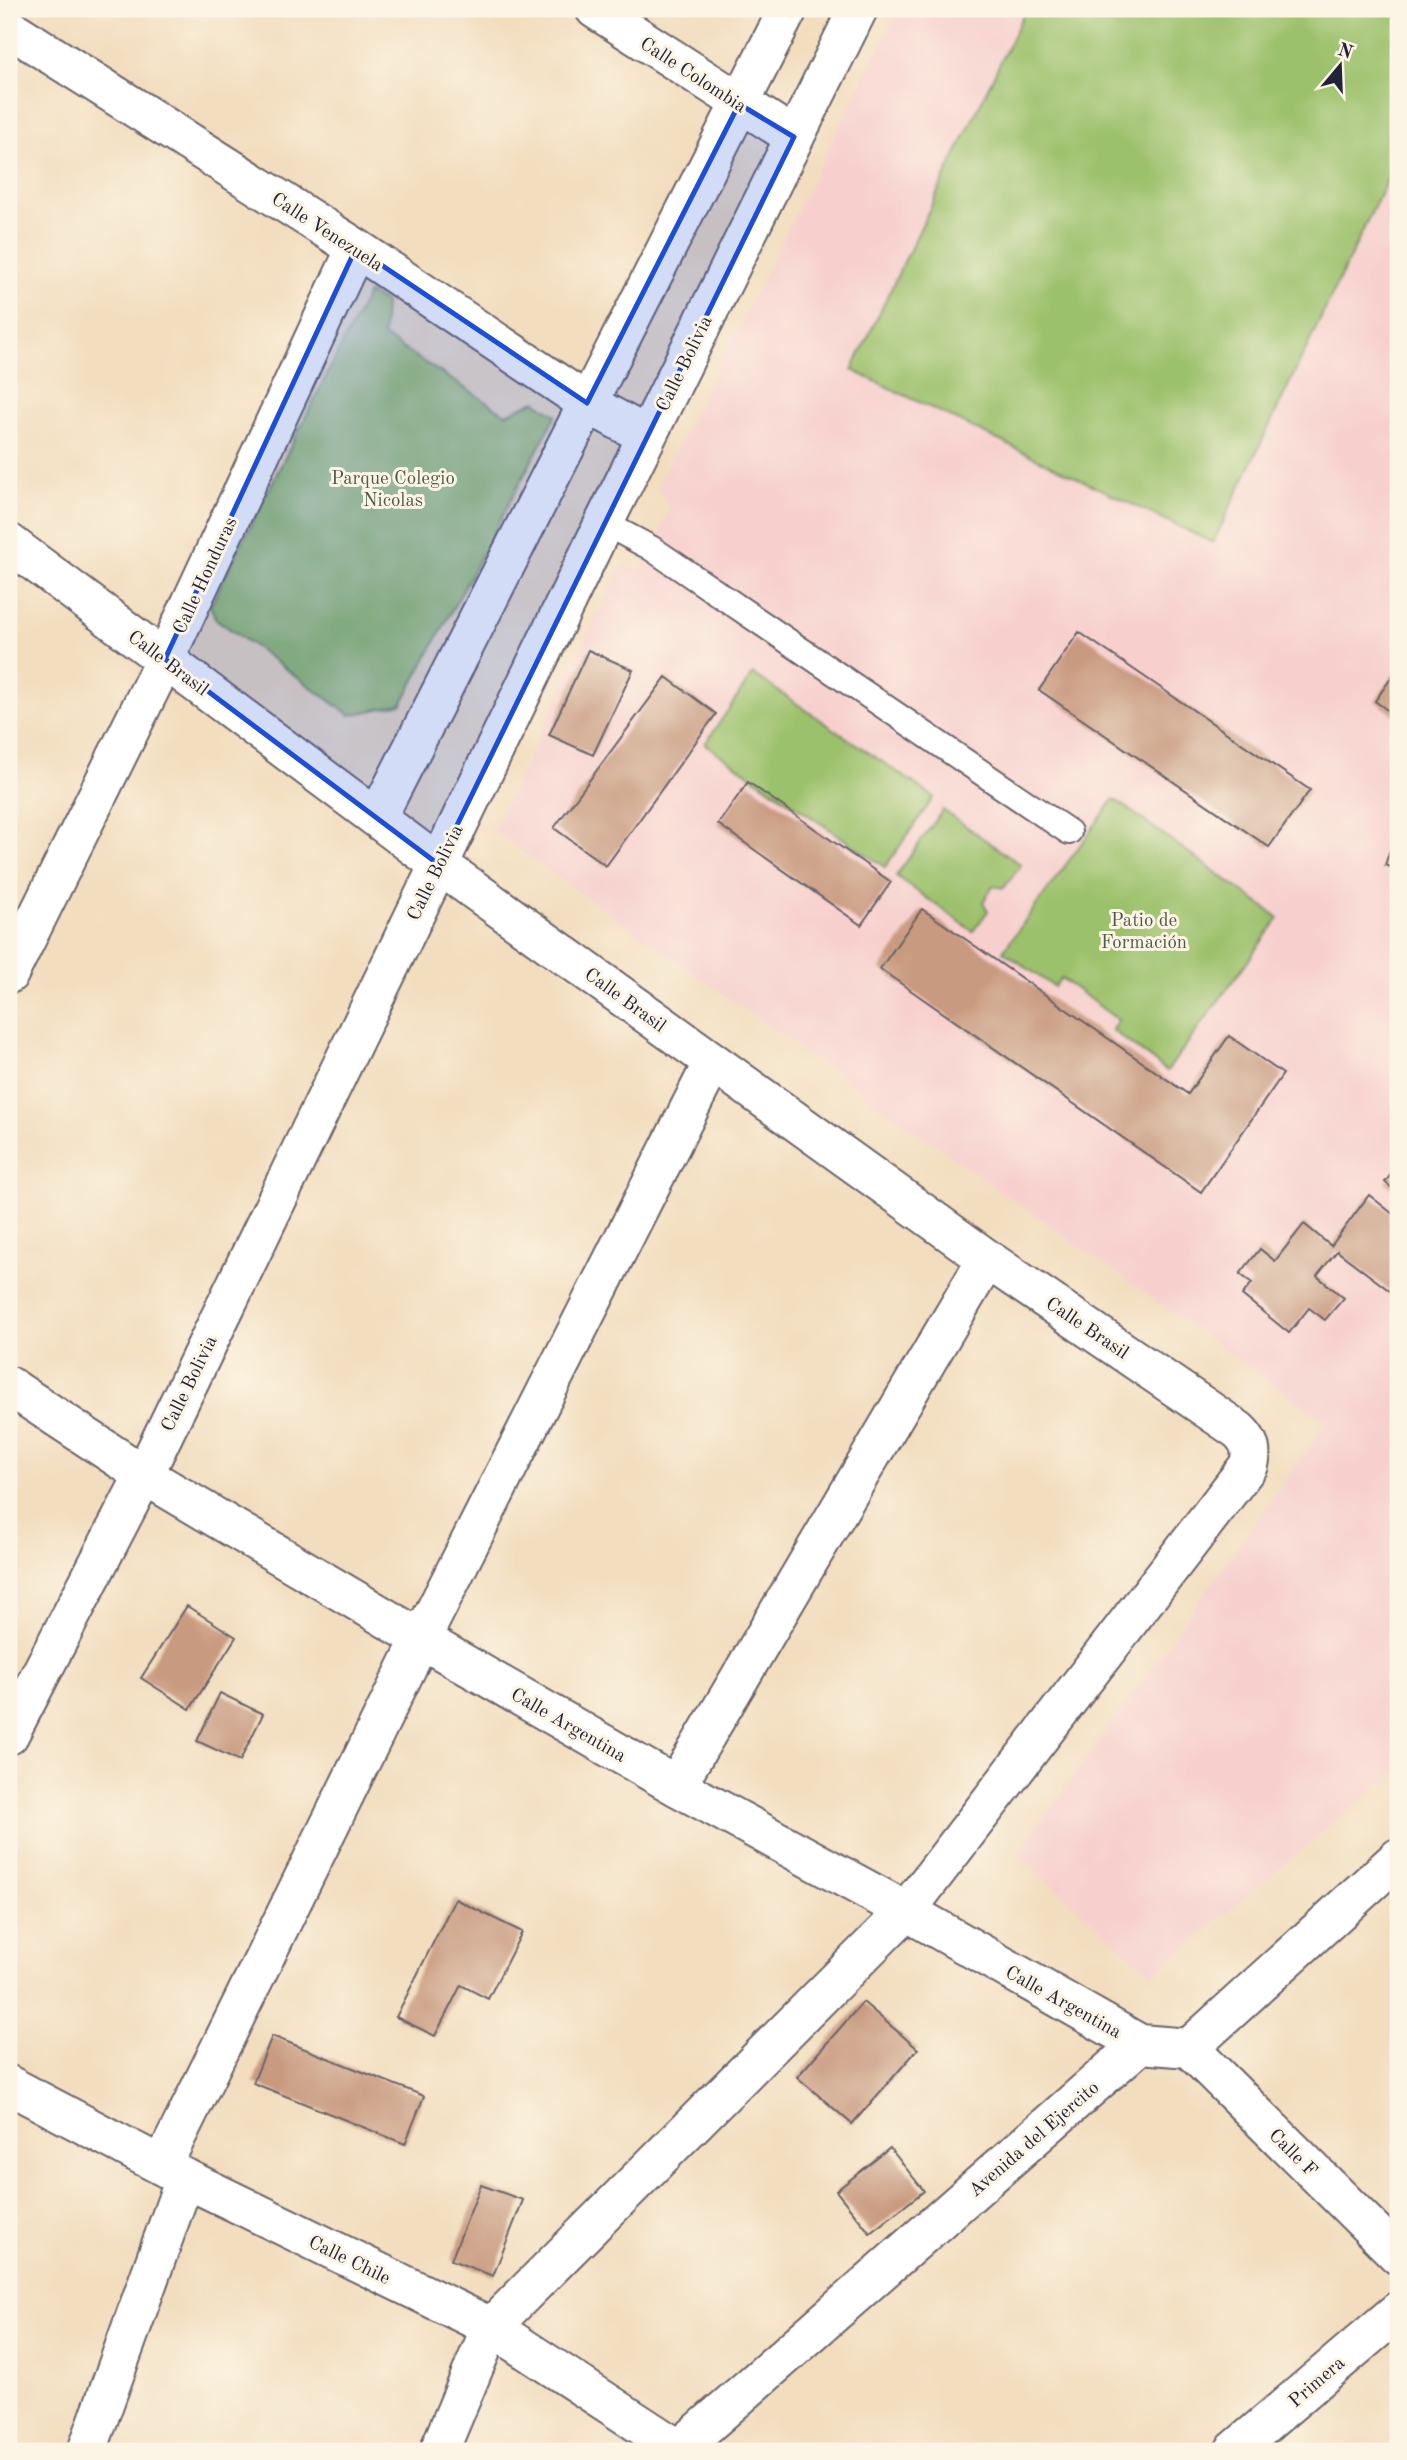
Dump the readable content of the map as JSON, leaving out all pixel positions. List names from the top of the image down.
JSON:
{
  "streets": {
    "street": [
      "Calle Colombia",
      "Calle Venezuela",
      "Calle Bolivia",
      "Calle Honduras",
      "Calle Brasil",
      "Calle Argentina",
      "Avenida del Ejercito",
      "Calle F",
      "Calle Chile",
      "Primera"
    ]
  },
  "crossings": [
    ["Calle Colombia", "Calle Bolivia"],
    ["Calle Venezuela", "Calle Bolivia"],
    ["Calle Venezuela", "Calle Honduras"],
    ["Calle Bolivia", "Calle Brasil"],
    ["Calle Bolivia", "Calle Argentina"],
    ["Calle Honduras", "Calle Brasil"],
    ["Calle Brasil", "Calle Argentina"],
    ["Calle Argentina", "Avenida del Ejercito"],
    ["Avenida del Ejercito", "Calle Chile"]
  ],
  "parks": ["Parque Colegio Nicolas", "Patio de Formación"],
  "north": "top"
}
